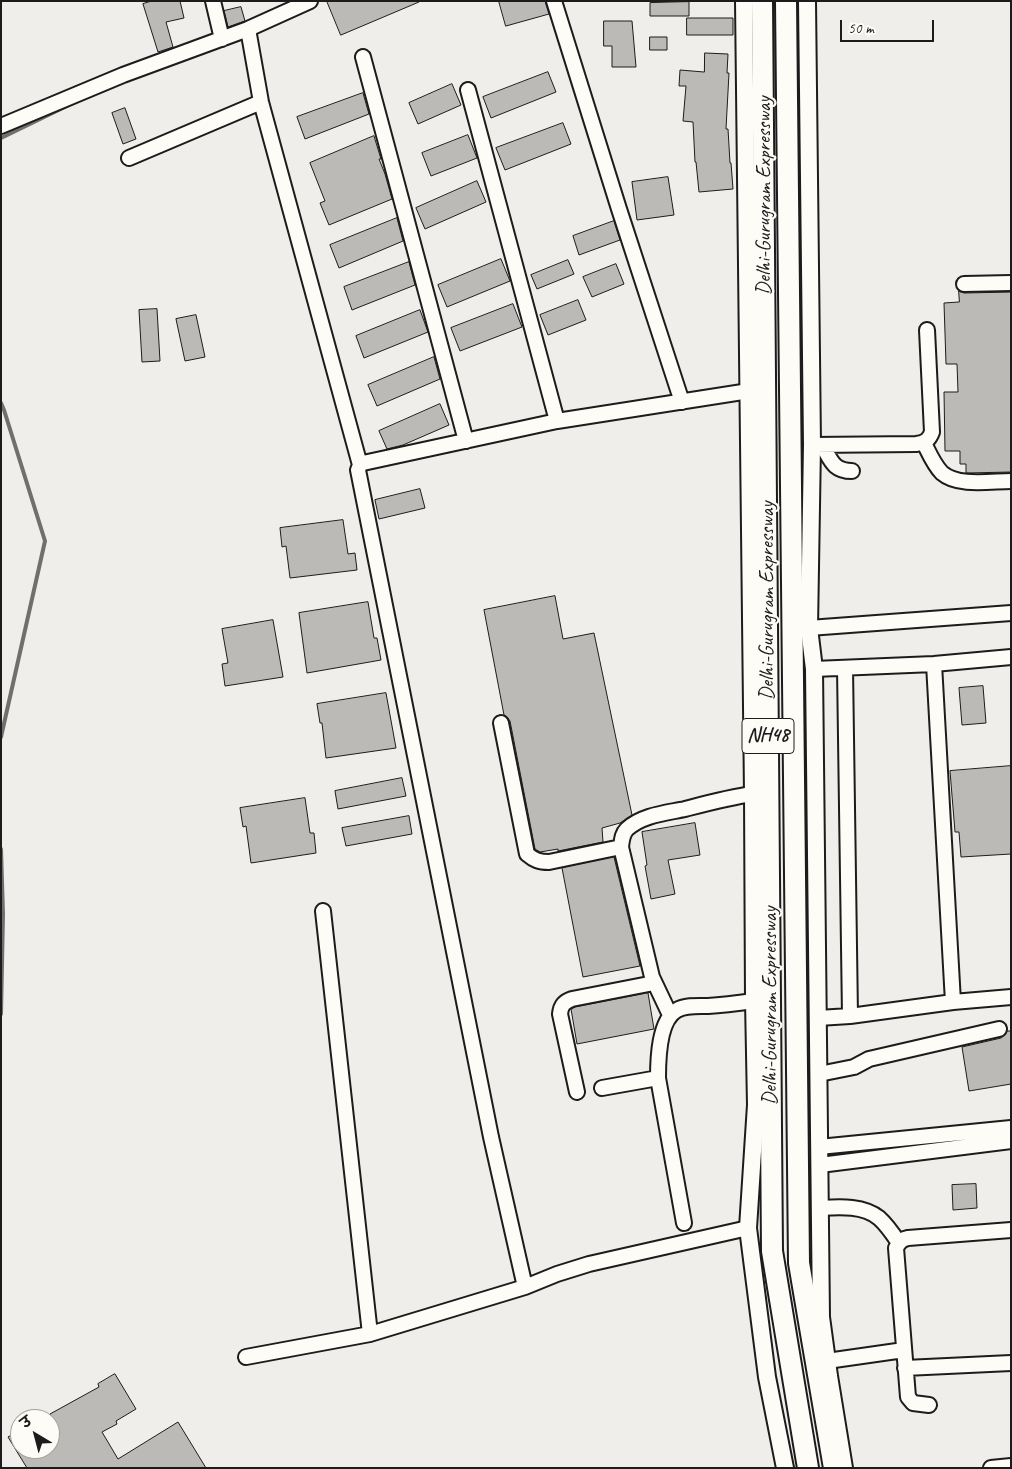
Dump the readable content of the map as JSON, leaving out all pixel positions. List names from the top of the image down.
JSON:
{
  "streets": {
    "highway": ["Delhi-Gurugram Expressway", "NH48"]
  },
  "scale_bar": "50 m",
  "north": "top left"
}
